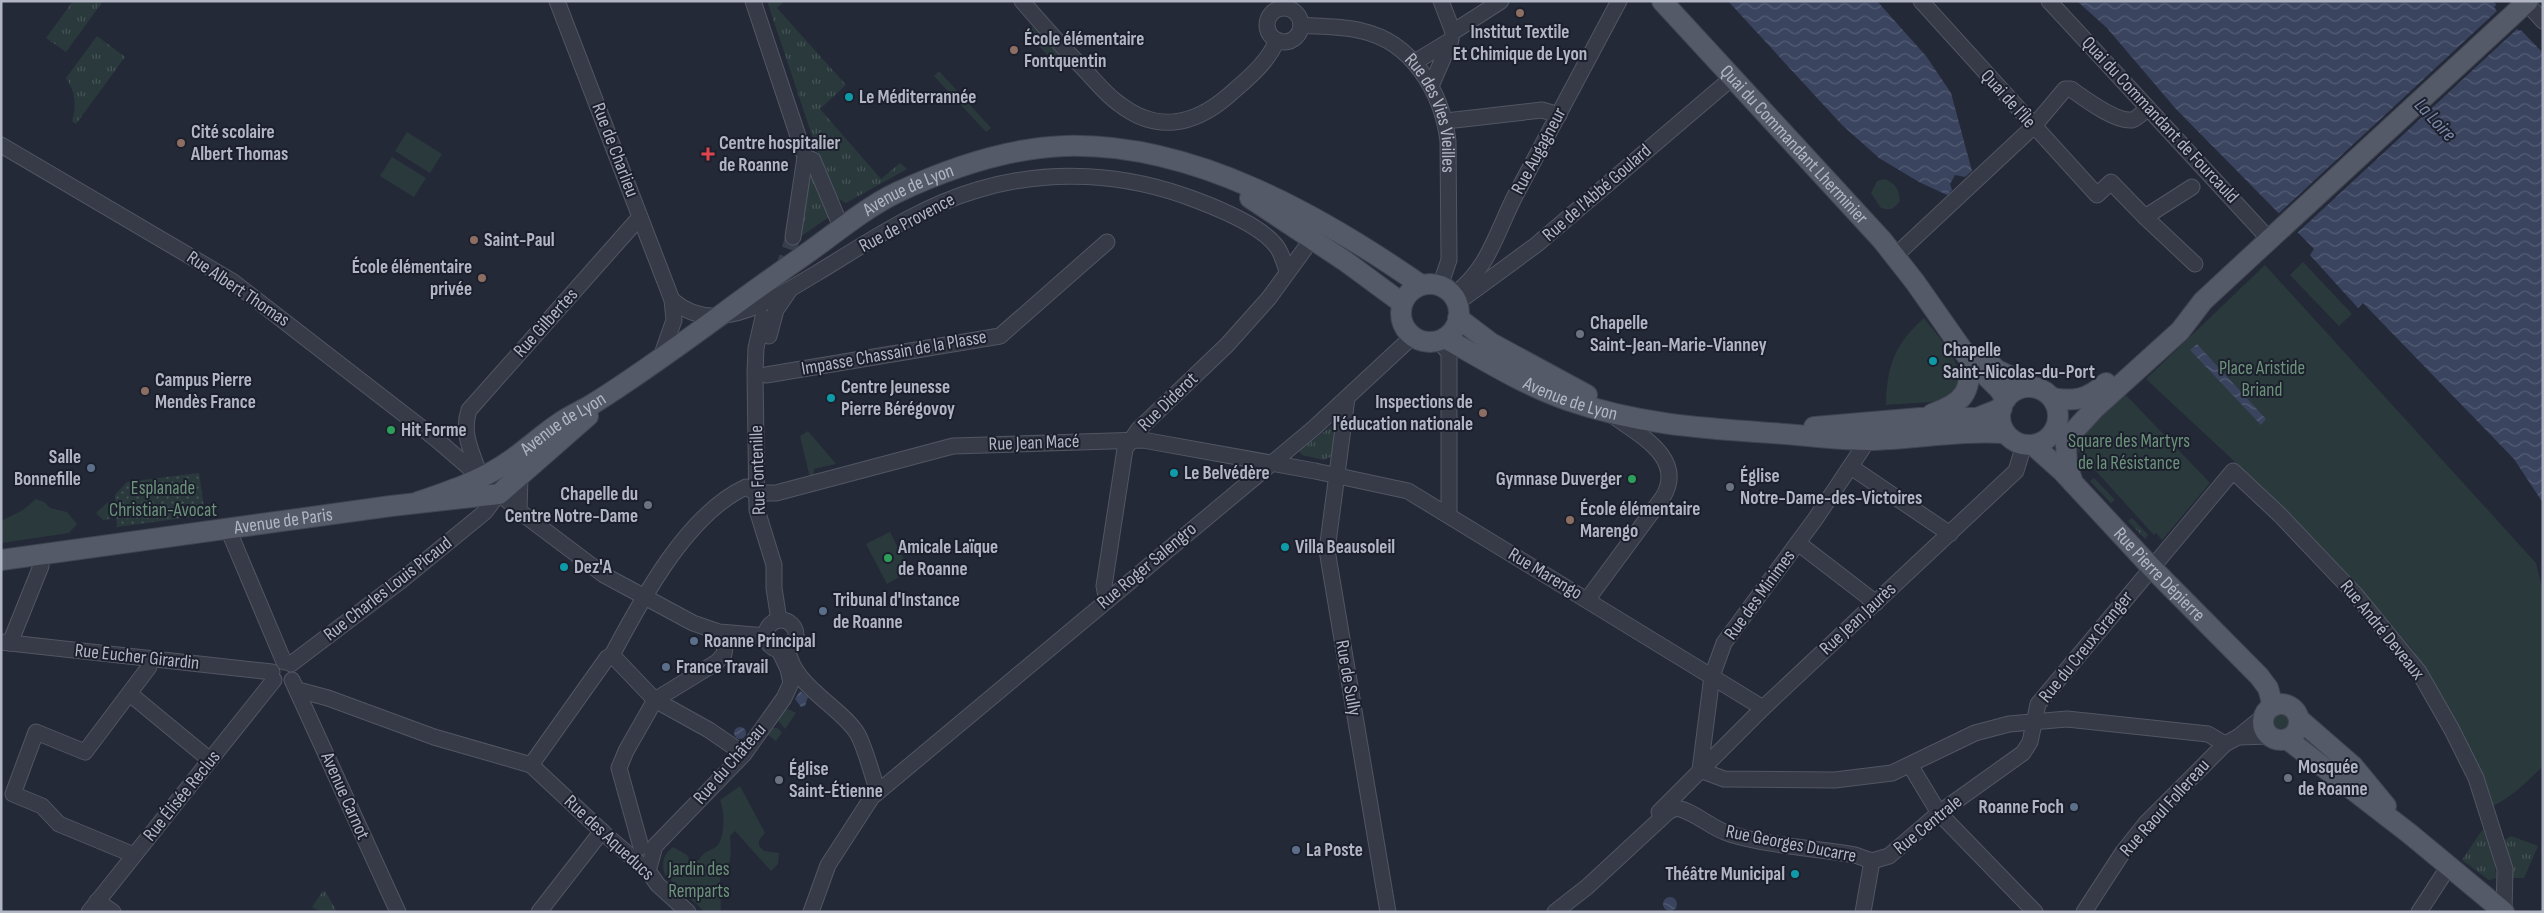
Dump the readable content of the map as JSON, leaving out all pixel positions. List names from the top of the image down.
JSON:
{
  "streets": {
    "main road": [
      "Rue des Vies Vieilles",
      "Quai du Commandant Lherminier",
      "Avenue de Lyon",
      "Avenue de Paris",
      "Rue Pierre Dépierre"
    ],
    "street": [
      "Quai de l'Île",
      "Quai du Commandant de Fourcauld",
      "Rue de Charlieu",
      "Rue Augagneur",
      "Rue de l'Abbé Goulard",
      "Rue de Provence",
      "Rue Albert Thomas",
      "Rue Gilbertes",
      "Impasse Chassain de la Plasse",
      "Rue Diderot",
      "Rue Jean Macé",
      "Rue Fontenille",
      "Rue Roger Salengro",
      "Rue Marengo",
      "Rue Charles Louis Picaud",
      "Rue des Minimes",
      "Rue Jean Jaurès",
      "Rue André Deveaux",
      "Rue du Creux Granger",
      "Rue Eucher Girardin",
      "Rue de Sully",
      "Rue du Château",
      "Rue Élisée Reclus",
      "Avenue Carnot",
      "Rue Raoul Follereau",
      "Rue Centrale",
      "Rue des Aqueducs",
      "Rue Georges Ducarre"
    ]
  },
  "crossings": [
    ["Rue des Vies Vieilles", "Rue Augagneur"],
    ["Rue des Vies Vieilles", "Avenue de Lyon"],
    ["Rue des Vies Vieilles", "Rue de l'Abbé Goulard"],
    ["Rue des Vies Vieilles", "Rue Roger Salengro"],
    ["Quai du Commandant Lherminier", "Avenue de Lyon"],
    ["Quai du Commandant Lherminier", "Rue de l'Abbé Goulard"],
    ["Quai du Commandant Lherminier", "Rue Pierre Dépierre"],
    ["Quai du Commandant Lherminier", "Rue Jean Jaurès"],
    ["Rue de Charlieu", "Avenue de Lyon"],
    ["Rue de Charlieu", "Rue Gilbertes"],
    ["Rue Augagneur", "Avenue de Lyon"],
    ["Rue Augagneur", "Rue de l'Abbé Goulard"],
    ["Rue Augagneur", "Rue Roger Salengro"],
    ["Avenue de Lyon", "Rue de l'Abbé Goulard"],
    ["Avenue de Lyon", "Rue de Provence"],
    ["Avenue de Lyon", "Rue Albert Thomas"],
    ["Avenue de Lyon", "Rue Gilbertes"],
    ["Avenue de Lyon", "Rue Diderot"],
    ["Avenue de Lyon", "Avenue de Paris"],
    ["Avenue de Lyon", "Rue Roger Salengro"],
    ["Avenue de Lyon", "Rue Pierre Dépierre"],
    ["Avenue de Lyon", "Rue Charles Louis Picaud"],
    ["Avenue de Lyon", "Rue des Minimes"],
    ["Avenue de Lyon", "Rue Jean Jaurès"],
    ["Rue de l'Abbé Goulard", "Rue Roger Salengro"],
    ["Rue de Provence", "Rue Diderot"],
    ["Rue Albert Thomas", "Rue Gilbertes"],
    ["Rue Albert Thomas", "Rue Fontenille"],
    ["Rue Albert Thomas", "Rue Charles Louis Picaud"],
    ["Rue Diderot", "Rue Jean Macé"],
    ["Rue Diderot", "Rue Roger Salengro"],
    ["Rue Jean Macé", "Rue Fontenille"],
    ["Rue Jean Macé", "Rue Roger Salengro"],
    ["Rue Jean Macé", "Rue Marengo"],
    ["Rue Roger Salengro", "Rue de Sully"],
    ["Rue Marengo", "Rue des Minimes"],
    ["Rue Marengo", "Rue Jean Jaurès"],
    ["Rue Marengo", "Rue de Sully"],
    ["Rue Pierre Dépierre", "Rue Jean Jaurès"],
    ["Rue Pierre Dépierre", "Rue André Deveaux"],
    ["Rue Pierre Dépierre", "Rue du Creux Granger"],
    ["Rue Pierre Dépierre", "Rue Raoul Follereau"],
    ["Rue Charles Louis Picaud", "Rue Eucher Girardin"],
    ["Rue Charles Louis Picaud", "Rue Élisée Reclus"],
    ["Rue Charles Louis Picaud", "Avenue Carnot"],
    ["Rue des Minimes", "Rue Jean Jaurès"],
    ["Rue Jean Jaurès", "Rue Georges Ducarre"],
    ["Rue André Deveaux", "Rue du Creux Granger"],
    ["Rue du Creux Granger", "Rue Centrale"],
    ["Rue Eucher Girardin", "Rue Élisée Reclus"],
    ["Rue Eucher Girardin", "Avenue Carnot"],
    ["Rue Élisée Reclus", "Avenue Carnot"],
    ["Rue Centrale", "Rue Georges Ducarre"]
  ],
  "water": ["La Loire"],
  "parks": [
    "Place Aristide Briand",
    "Square des Martyrs de la Résistance",
    "Esplanade Christian-Avocat",
    "Jardin des Remparts"
  ],
  "places": {
    "other": [
      "Institut Textile Et Chimique de Lyon",
      "École élémentaire Fontquentin",
      "Le Méditerrannée",
      "Cité scolaire Albert Thomas",
      "Saint-Paul",
      "École élémentaire privée",
      "Chapelle Saint-Jean-Marie-Vianney",
      "Chapelle Saint-Nicolas-du-Port",
      "Campus Pierre Mendès France",
      "Centre Jeunesse Pierre Bérégovoy",
      "Inspections de l'éducation nationale",
      "Hit Forme",
      "Salle Bonnefille",
      "Le Belvédère",
      "Gymnase Duverger",
      "Église Notre-Dame-des-Victoires",
      "Chapelle du Centre Notre-Dame",
      "École élémentaire Marengo",
      "Villa Beausoleil",
      "Amicale Laïque de Roanne",
      "Dez'A",
      "Tribunal d'Instance de Roanne",
      "Roanne Principal",
      "France Travail",
      "Mosquée de Roanne",
      "Église Saint-Étienne",
      "Roanne Foch",
      "La Poste",
      "Théâtre Municipal"
    ],
    "health": ["Centre hospitalier de Roanne"]
  }
}
